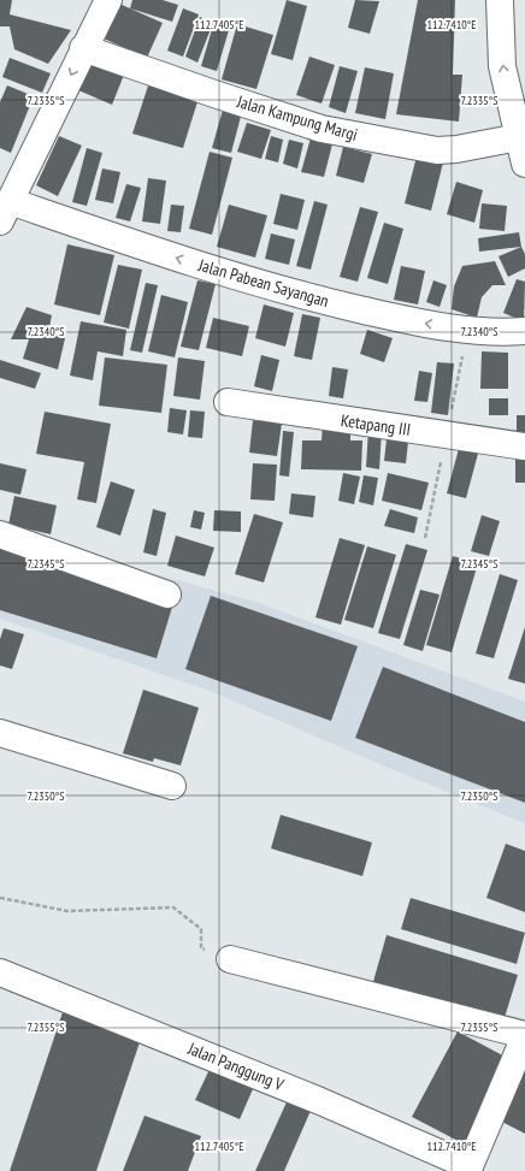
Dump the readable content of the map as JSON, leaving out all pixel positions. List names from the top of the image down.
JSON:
{
  "streets": {
    "street": [
      "Jalan Kampung Margi",
      "Jalan Pabean Sayangan",
      "Ketapang III",
      "Jalan Panggung V"
    ]
  },
  "one_way": ["Jalan Pabean Sayangan"],
  "coordinates": [
    "112.7405°E",
    "112.7410°E",
    "7.2335°S",
    "7.2340°S",
    "7.2345°S",
    "7.2350°S",
    "7.2355°S"
  ]
}
